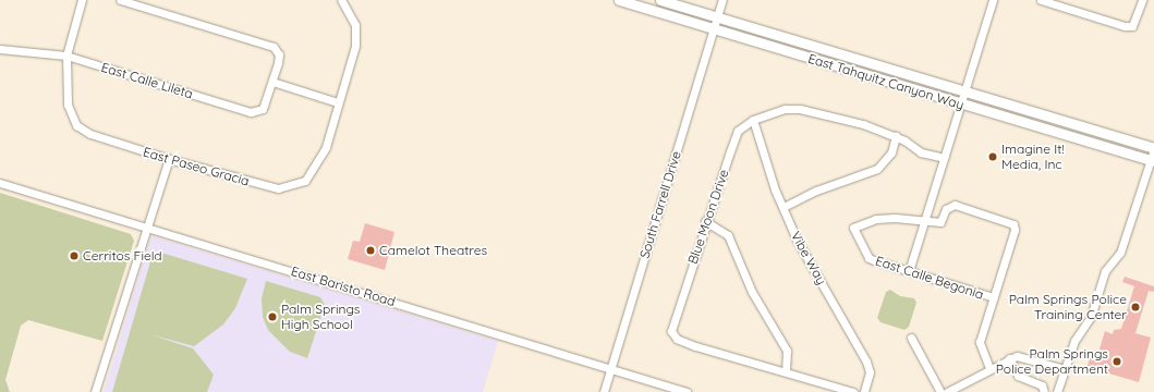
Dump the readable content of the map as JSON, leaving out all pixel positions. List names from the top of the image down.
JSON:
{
  "streets": {
    "main road": ["East Tahquitz Canyon Way"],
    "street": [
      "East Calle Lileta",
      "East Paseo Gracia",
      "South Farrell Drive",
      "Blue Moon Drive",
      "Vibe Way",
      "East Calle Begonia",
      "East Baristo Road"
    ]
  },
  "crossings": [
    ["East Calle Lileta", "East Paseo Gracia"],
    ["East Tahquitz Canyon Way", "South Farrell Drive"],
    ["South Farrell Drive", "East Baristo Road"],
    ["Blue Moon Drive", "Vibe Way"]
  ],
  "places": [
    "Imagine It! Media, Inc",
    "Camelot Theatres",
    "Cerritos Field",
    "Palm Springs Police Training Center",
    "Palm Springs High School",
    "Palm Springs Police Department"
  ]
}
